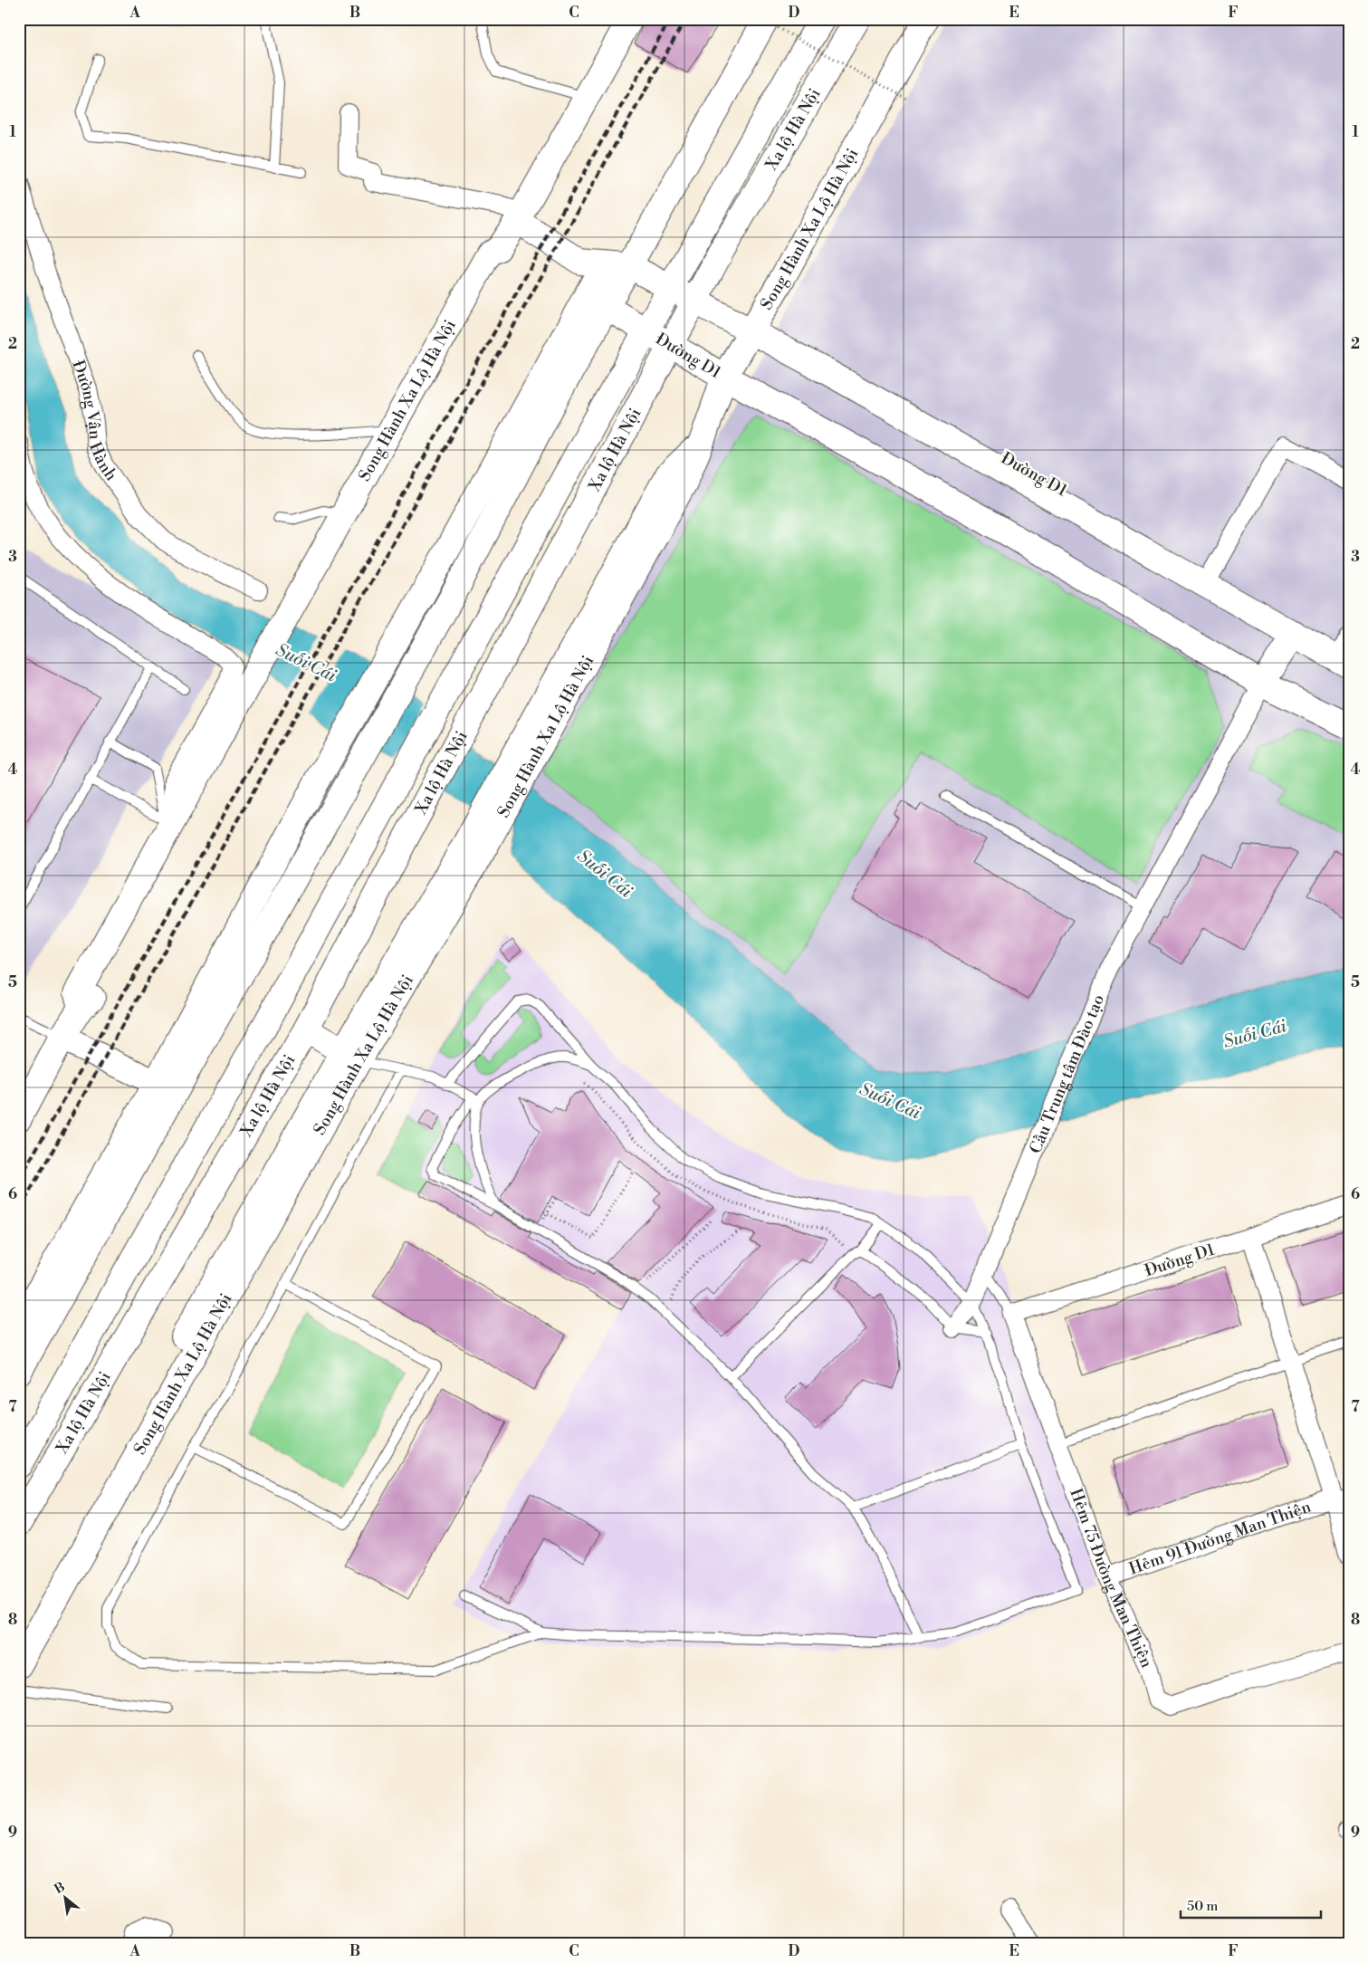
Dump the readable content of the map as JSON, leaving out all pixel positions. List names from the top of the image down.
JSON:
{
  "streets": {
    "main road": ["Xa lộ Hà Nội", "Song Hành Xa Lộ Hà Nội", "Đường D1"],
    "street": [
      "Đường Vận Hành",
      "Cầu Trung tâm Đào tạo",
      "Hẻm 91 Đường Man Thiện",
      "Hẻm 75 Đường Man Thiện"
    ]
  },
  "crossings": [
    ["Xa lộ Hà Nội", "Đường D1"],
    ["Song Hành Xa Lộ Hà Nội", "Đường D1"],
    ["Đường D1", "Cầu Trung tâm Đào tạo"],
    ["Đường D1", "Hẻm 75 Đường Man Thiện"],
    ["Cầu Trung tâm Đào tạo", "Hẻm 75 Đường Man Thiện"],
    ["Hẻm 91 Đường Man Thiện", "Hẻm 75 Đường Man Thiện"]
  ],
  "water": ["Suối Cái"],
  "scale_bar": "50 m",
  "north": "top left",
  "grid": {
    "columns": [
      "A",
      "B",
      "C",
      "D",
      "E",
      "F"
    ],
    "rows": [
      "1",
      "2",
      "3",
      "4",
      "5",
      "6",
      "7",
      "8",
      "9"
    ]
  }
}
